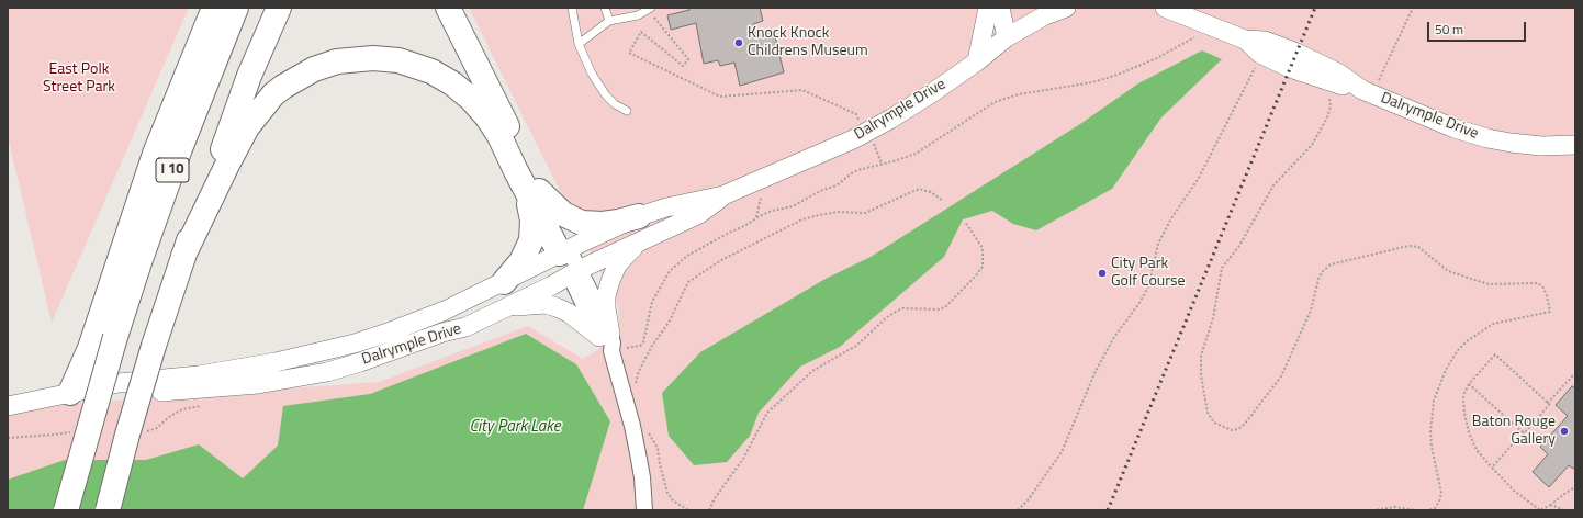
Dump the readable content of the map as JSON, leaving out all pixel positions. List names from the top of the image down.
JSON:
{
  "streets": {
    "highway": ["I 10"],
    "street": ["Dalrymple Drive"]
  },
  "water": ["City Park Lake"],
  "parks": ["East Polk Street Park"],
  "places": ["Knock Knock Childrens Museum", "City Park Golf Course", "Baton Rouge Gallery"],
  "scale_bar": "50 m"
}
